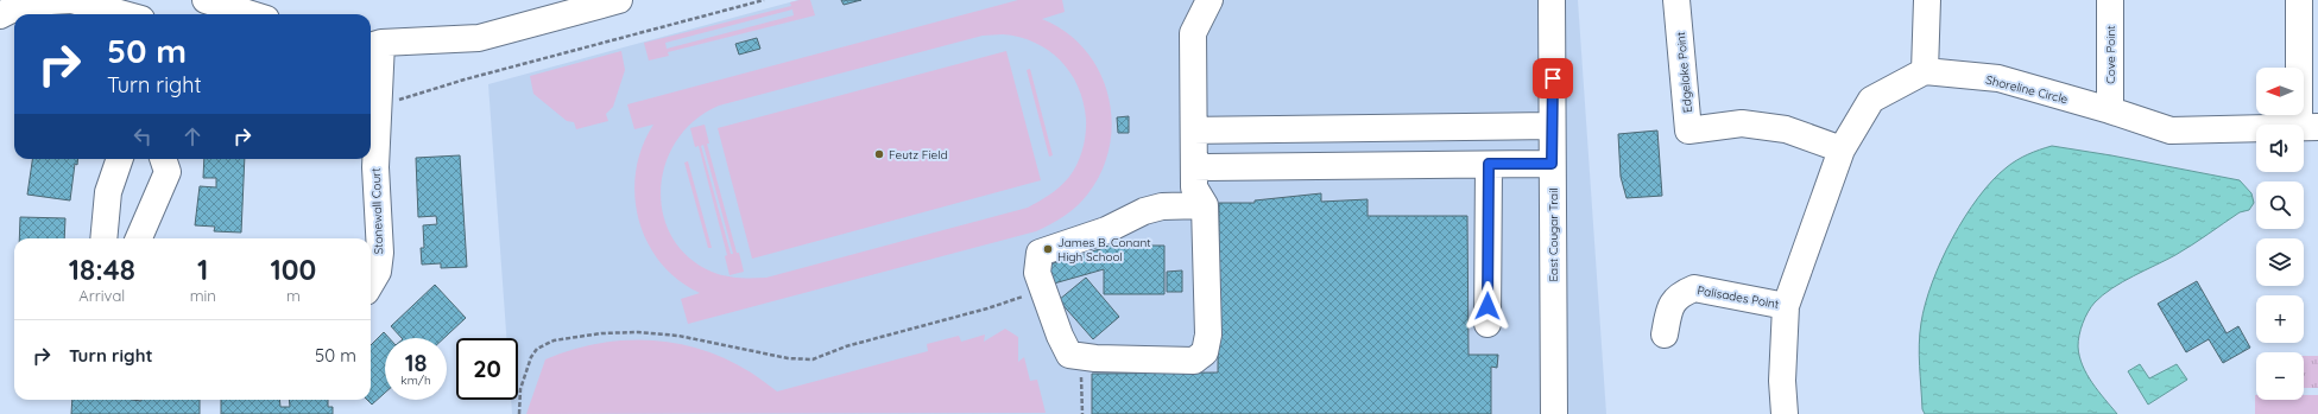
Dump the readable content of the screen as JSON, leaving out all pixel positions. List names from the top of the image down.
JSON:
{
  "streets": {
    "street": [
      "Cove Point",
      "Edgelake Point",
      "Shoreline Circle",
      "Stonewall Court",
      "East Cougar Trail",
      "Palisades Point"
    ]
  },
  "crossings": [
    ["Cove Point", "Shoreline Circle"]
  ],
  "places": ["Feutz Field", "James B. Conant High School"],
  "north": "left",
  "page": {
    "turn": ["50 m", "Turn right"],
    "map_buttons": ["+", "−"],
    "eta": [
      "18:48",
      "Arrival",
      "1",
      "min",
      "100",
      "m"
    ],
    "list": [
      {
        "name": "Turn right",
        "value": "50 m"
      }
    ],
    "speed": "18 km/h",
    "limit": "20"
  }
}
